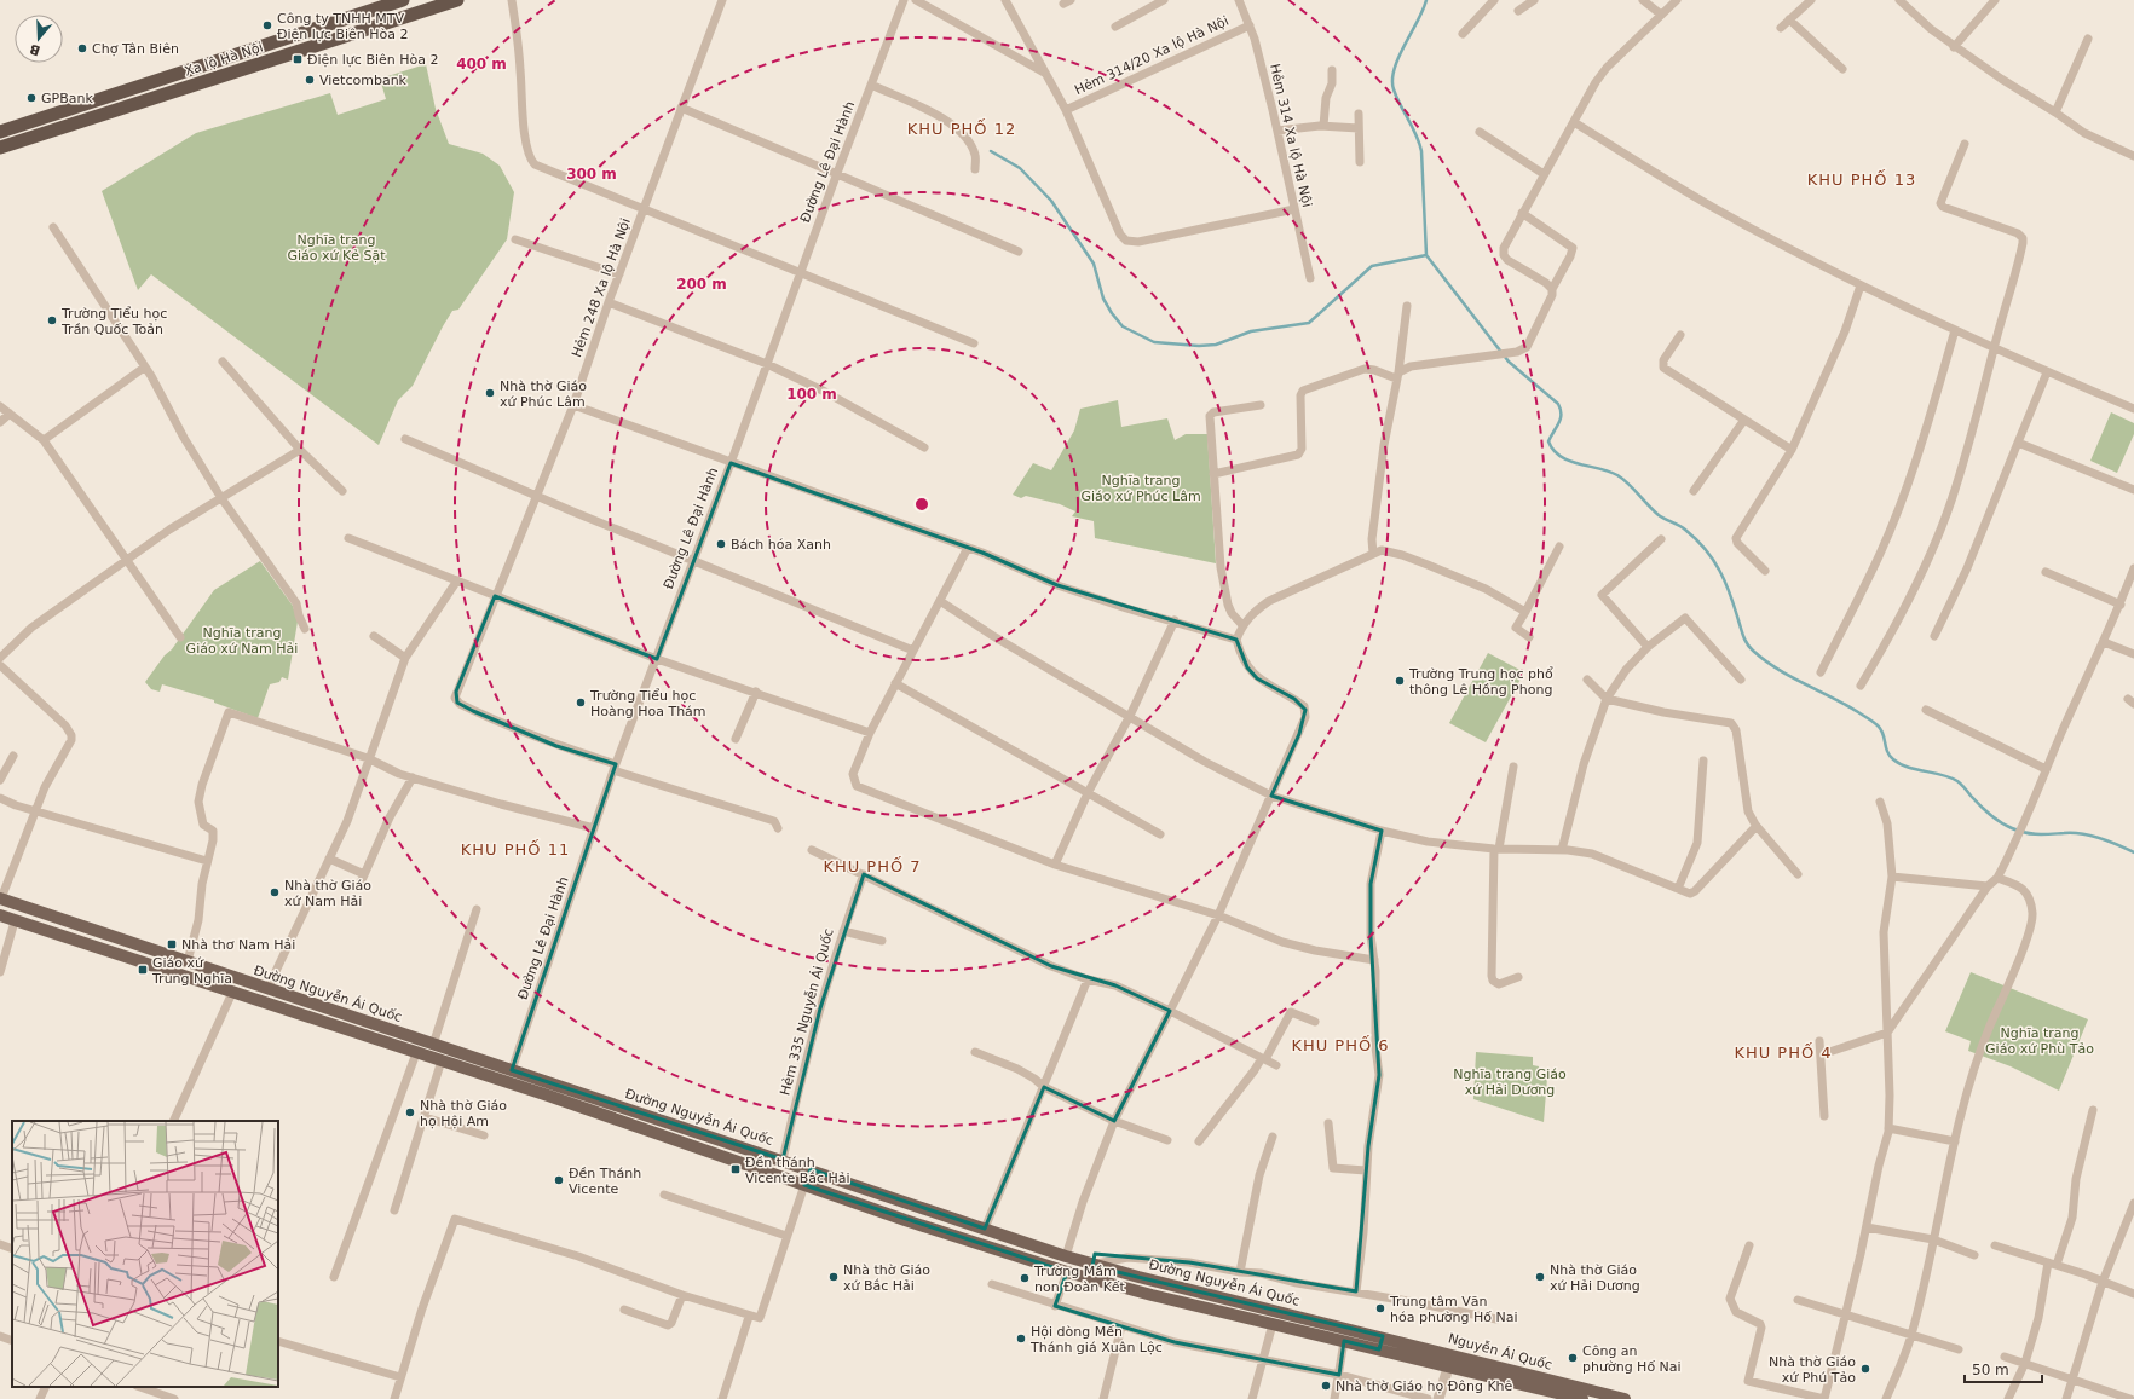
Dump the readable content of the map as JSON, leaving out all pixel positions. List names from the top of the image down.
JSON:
{
  "streets": {
    "highway": ["Xa lộ Hà Nội"],
    "main road": ["Đường Nguyễn Ái Quốc", "Nguyễn Ái Quốc"],
    "street": [
      "Hẻm 314/20 Xa lộ Hà Nội",
      "Hẻm 314 Xa lộ Hà Nội",
      "Đường Lê Đại Hành",
      "Hẻm 248 Xa lộ Hà Nội",
      "Hẻm 335 Nguyễn Ái Quốc"
    ]
  },
  "crossings": [
    ["Hẻm 314/20 Xa lộ Hà Nội", "Hẻm 314 Xa lộ Hà Nội"],
    ["Đường Lê Đại Hành", "Hẻm 248 Xa lộ Hà Nội"],
    ["Đường Lê Đại Hành", "Đường Nguyễn Ái Quốc"],
    ["Đường Nguyễn Ái Quốc", "Hẻm 335 Nguyễn Ái Quốc"],
    ["Đường Nguyễn Ái Quốc", "Nguyễn Ái Quốc"]
  ],
  "districts": [
    "KHU PHỐ 12",
    "KHU PHỐ 13",
    "KHU PHỐ 11",
    "KHU PHỐ 7",
    "KHU PHỐ 6",
    "KHU PHỐ 4"
  ],
  "parks": [
    "Nghĩa trang Giáo xứ Kẻ Sặt",
    "Nghĩa trang Giáo xứ Phúc Lâm",
    "Nghĩa trang Giáo xứ Nam Hải",
    "Nghĩa trang Giáo xứ Phù Tảo",
    "Nghĩa trang Giáo xứ Hải Dương"
  ],
  "places": {
    "other": [
      "Công ty TNHH MTV Điện lực Biên Hòa 2",
      "Chợ Tân Biên",
      "Vietcombank",
      "GPBank",
      "Trường Tiểu học Trần Quốc Toản",
      "Nhà thờ Giáo xứ Phúc Lâm",
      "Bách hóa Xanh",
      "Trường Trung học phổ thông Lê Hồng Phong",
      "Trường Tiểu học Hoàng Hoa Thám",
      "Nhà thờ Giáo xứ Nam Hải",
      "Nhà thờ Giáo họ Hội Am",
      "Đền Thánh Vicente",
      "Nhà thờ Giáo xứ Bắc Hải",
      "Nhà thờ Giáo xứ Hải Dương",
      "Trường Mầm non Đoàn Kết",
      "Trung tâm Văn hóa phường Hố Nai",
      "Hội dòng Mến Thánh giá Xuân Lộc",
      "Công an phường Hố Nai",
      "Nhà thờ Giáo xứ Phú Tảo",
      "Nhà thờ Giáo họ Đông Khê"
    ],
    "transit": [
      "Điện lực Biên Hòa 2",
      "Nhà thơ Nam Hải",
      "Giáo xứ Trung Nghĩa",
      "Đền thánh Vicente Bắc Hải"
    ]
  },
  "scale_bar": "50 m",
  "north": "bottom",
  "rings": [
    "400 m",
    "300 m",
    "200 m",
    "100 m"
  ]
}
